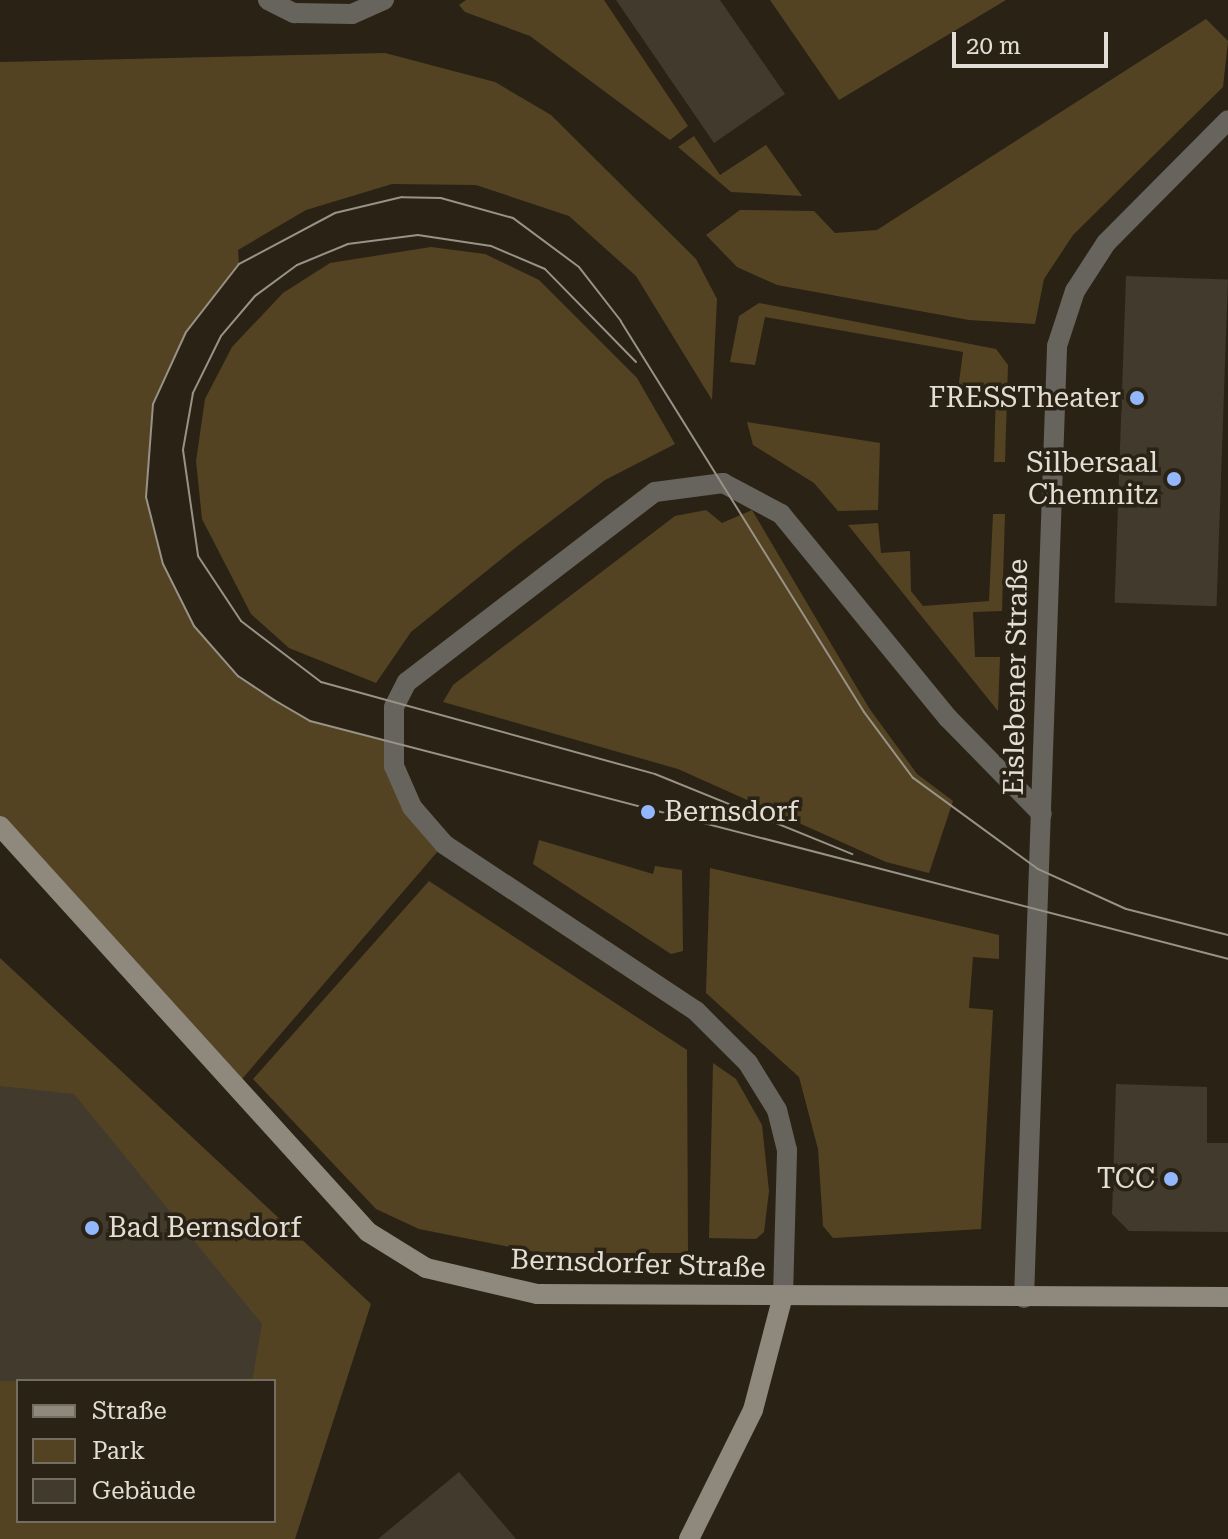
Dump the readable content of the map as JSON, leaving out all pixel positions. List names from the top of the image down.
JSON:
{
  "streets": {
    "street": ["Eislebener Straße", "Bernsdorfer Straße"]
  },
  "crossings": [
    ["Eislebener Straße", "Bernsdorfer Straße"]
  ],
  "places": [
    "FRESSTheater",
    "Silbersaal Chemnitz",
    "Bernsdorf",
    "TCC",
    "Bad Bernsdorf"
  ],
  "legend": ["Straße", "Park", "Gebäude"],
  "scale_bar": "20 m"
}
